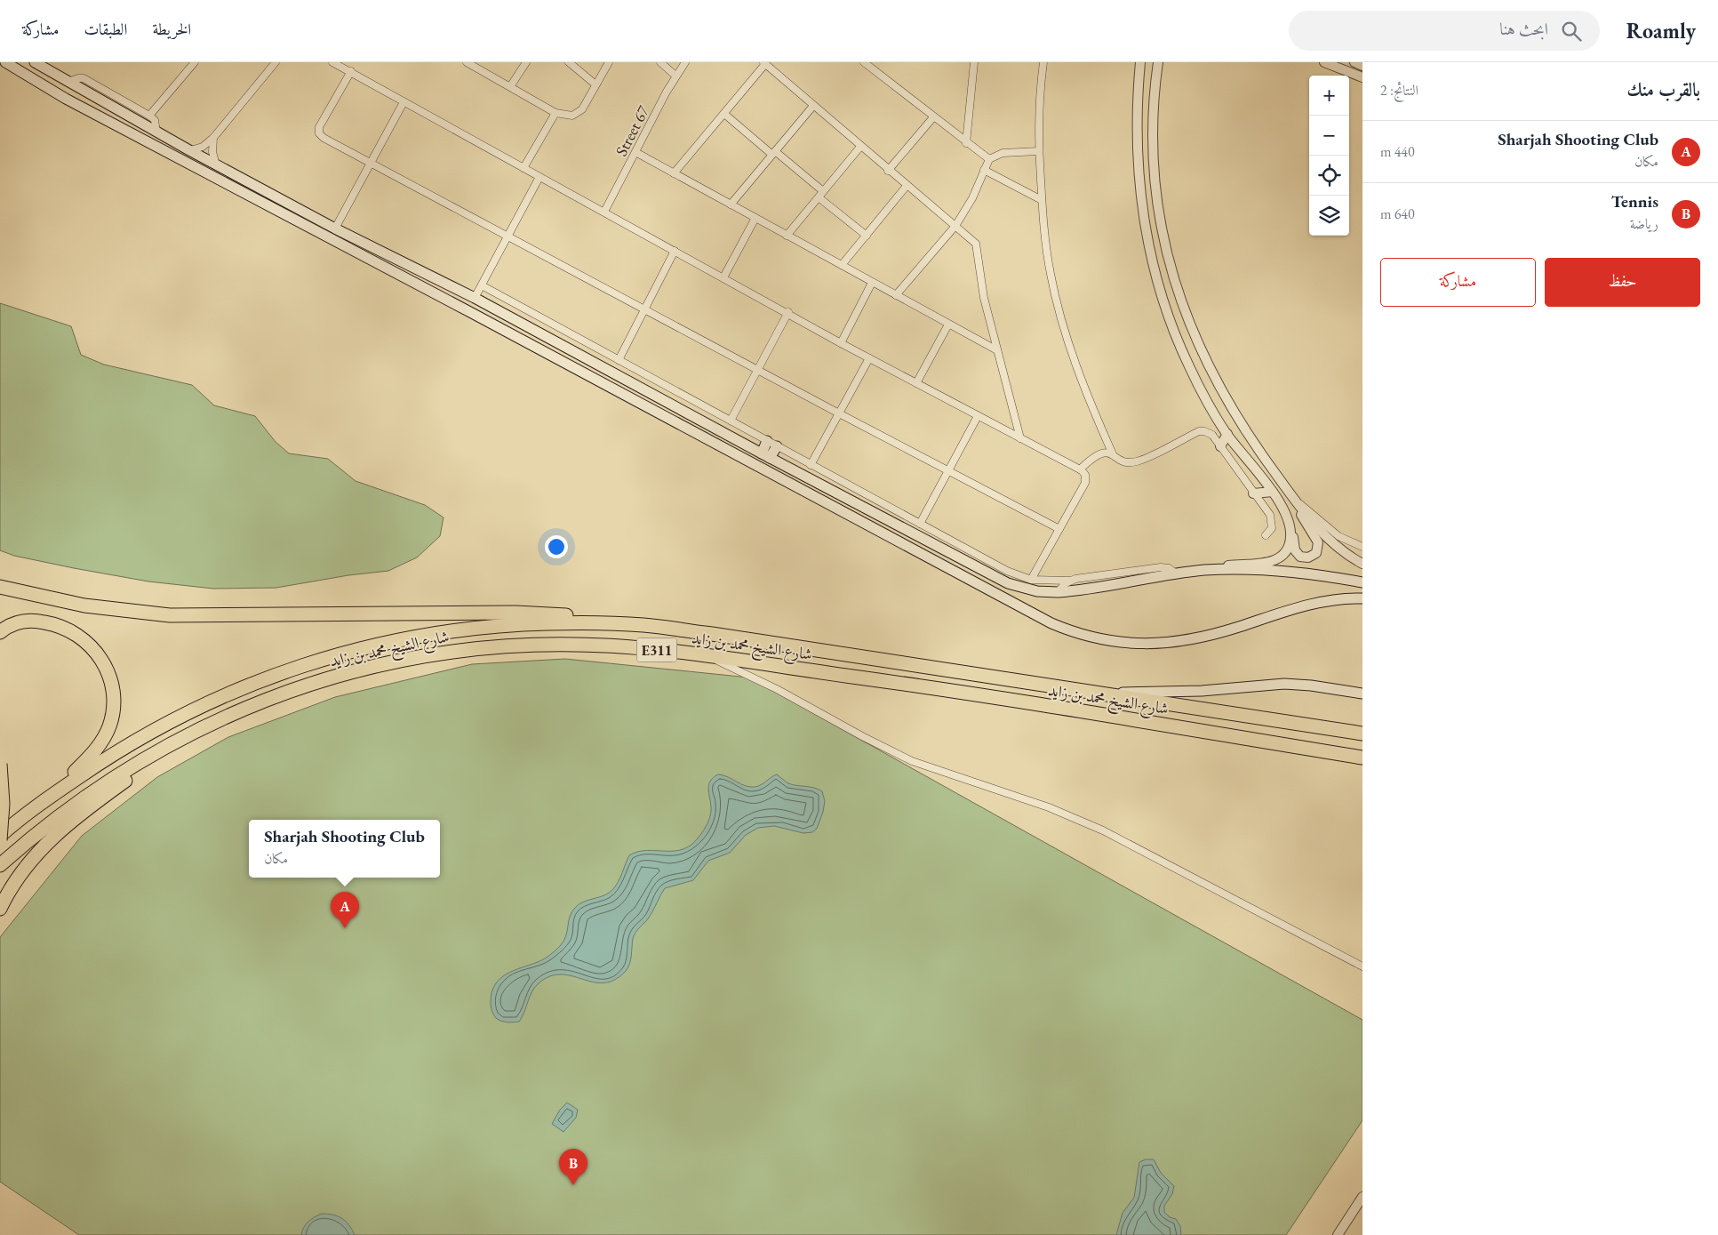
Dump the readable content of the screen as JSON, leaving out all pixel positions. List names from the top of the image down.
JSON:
{
  "streets": {
    "highway": ["شارع الشيخ محمد بن زايد", "E311"],
    "street": ["Street 67"]
  },
  "page": {
    "header": "Roamly",
    "search": "ابحث هنا",
    "nav": ["الخريطة", "الطبقات", "مشاركة"],
    "heading": ["بالقرب منك", "النتائج: 2"],
    "map_buttons": ["+", "−"],
    "list": [
      {
        "mark": "A",
        "name": "Sharjah Shooting Club",
        "note": "مكان",
        "value": "440 m"
      },
      {
        "mark": "B",
        "name": "Tennis",
        "note": "رياضة",
        "value": "640 m"
      }
    ],
    "buttons": ["حفظ", "مشاركة"],
    "popup": ["Sharjah Shooting Club", "مكان"],
    "pins": ["A", "B"]
  }
}
